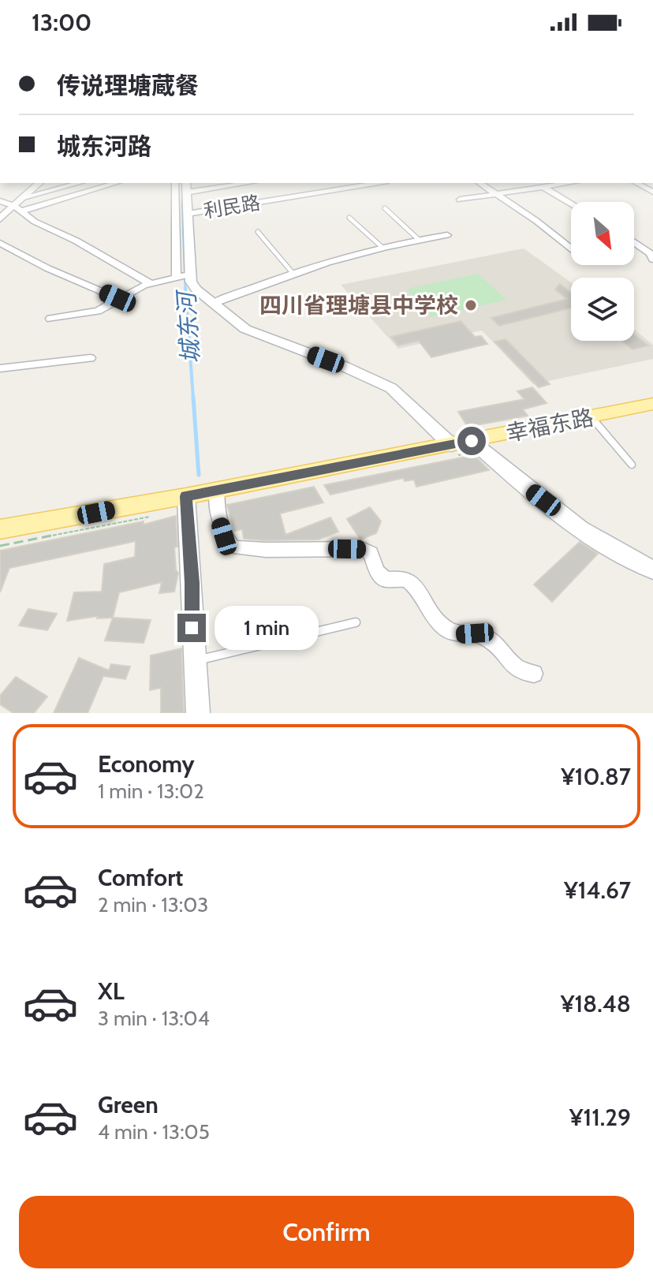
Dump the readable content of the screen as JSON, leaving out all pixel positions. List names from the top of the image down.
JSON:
{
  "streets": {
    "main road": ["幸福东路"],
    "street": ["利民路"]
  },
  "water": ["城东河"],
  "places": ["四川省理塘县中学校"],
  "north": "bottom right",
  "page": {
    "status": "13:00",
    "banner": ["传说理塘蔵餐", "城东河路"],
    "bubble": "1 min",
    "list": [
      {
        "name": "Economy",
        "note": "1 min · 13:02",
        "value": "¥10.87"
      },
      {
        "name": "Comfort",
        "note": "2 min · 13:03",
        "value": "¥14.67"
      },
      {
        "name": "XL",
        "note": "3 min · 13:04",
        "value": "¥18.48"
      },
      {
        "name": "Green",
        "note": "4 min · 13:05",
        "value": "¥11.29"
      }
    ],
    "buttons": "Confirm"
  }
}
